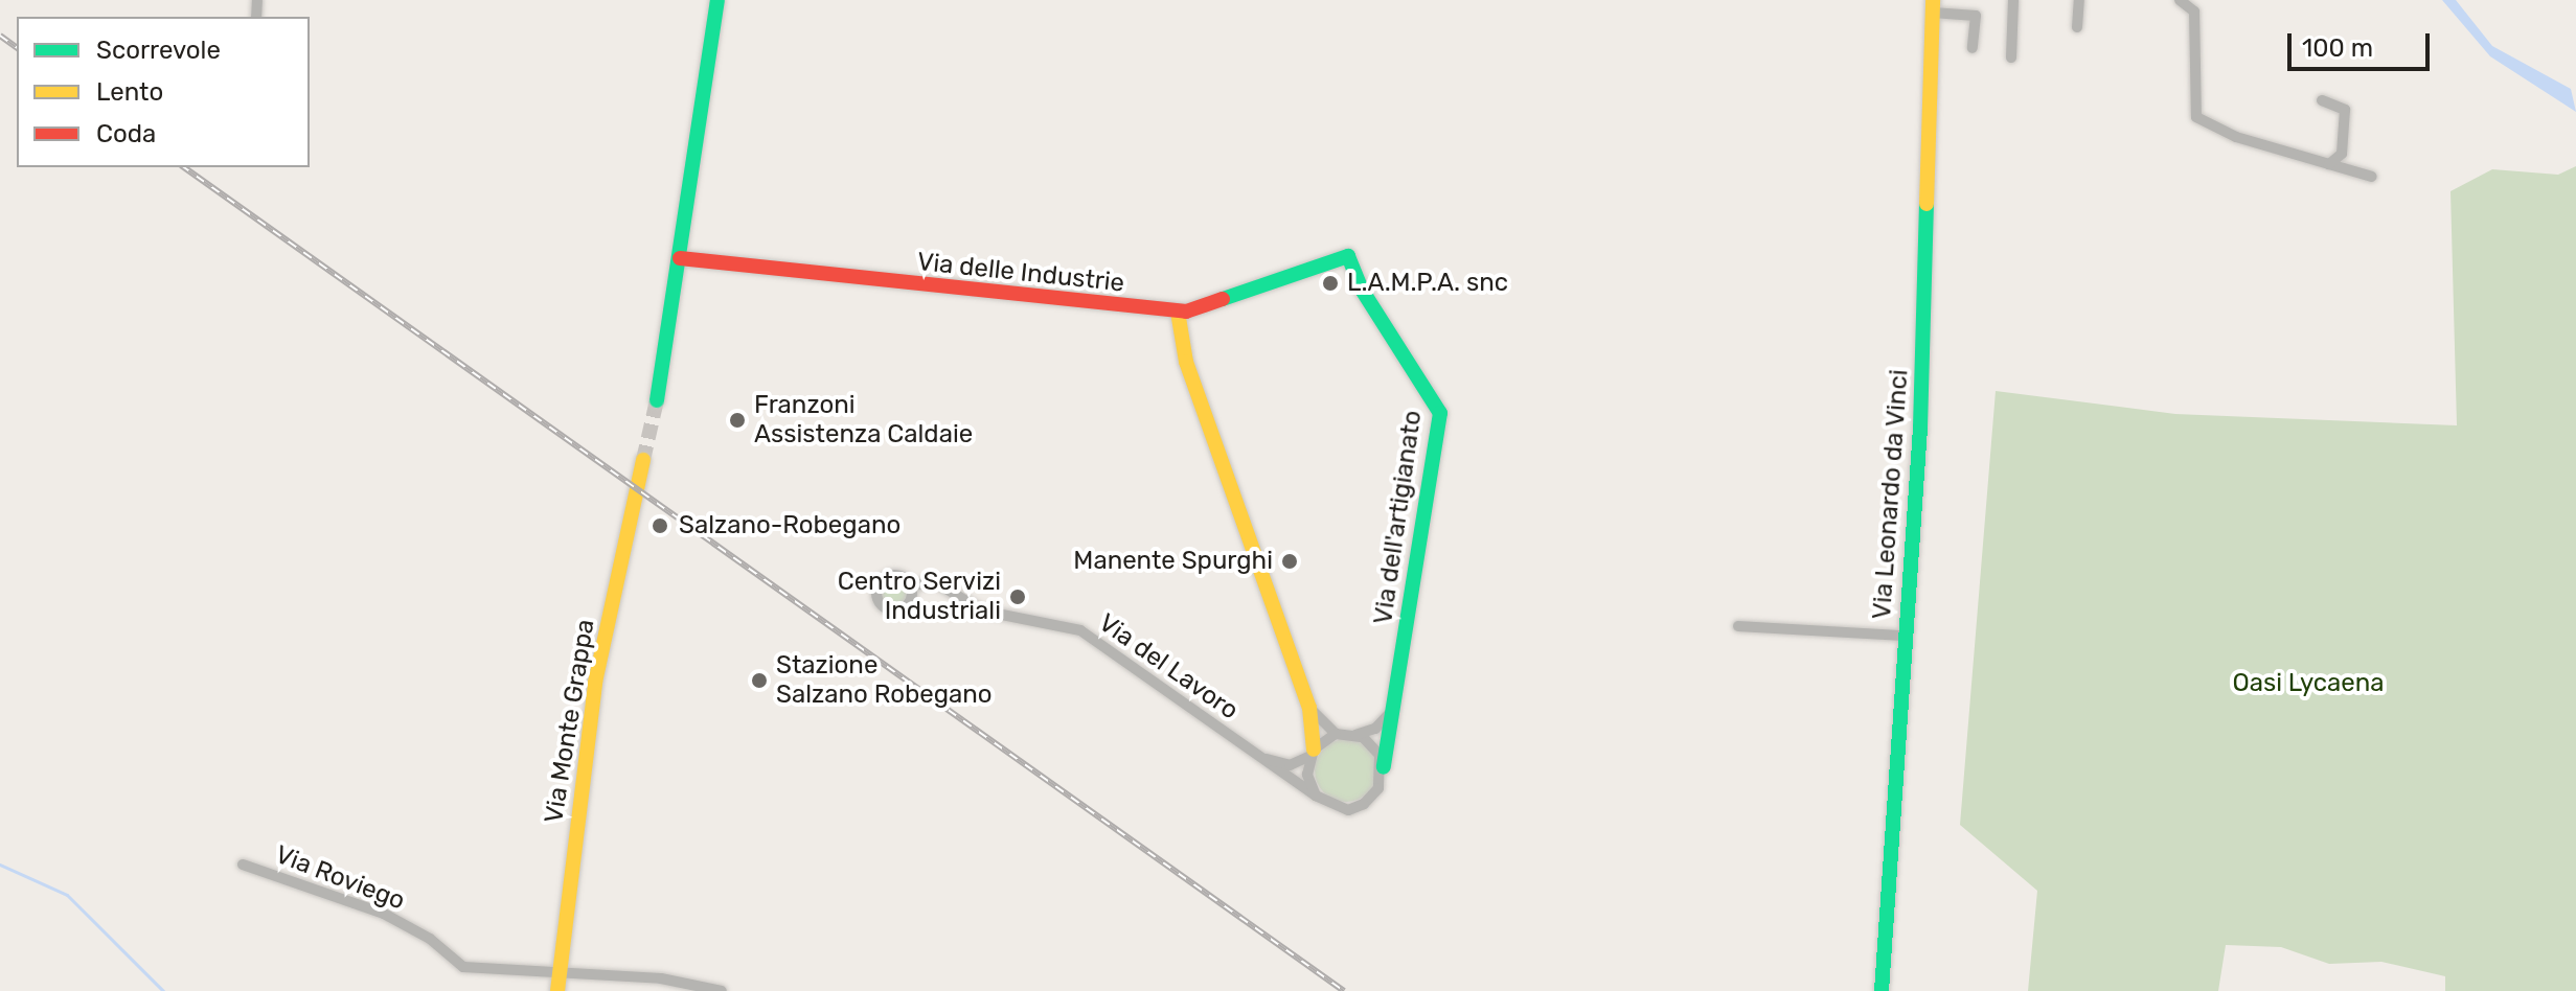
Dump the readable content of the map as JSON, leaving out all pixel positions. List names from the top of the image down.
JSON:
{
  "streets": {
    "street": [
      "Via delle Industrie",
      "Via Leonardo da Vinci",
      "Via dell'artigianato",
      "Via del Lavoro",
      "Via Monte Grappa",
      "Via Roviego"
    ]
  },
  "crossings": [
    ["Via delle Industrie", "Via dell'artigianato"],
    ["Via dell'artigianato", "Via del Lavoro"],
    ["Via Monte Grappa", "Via Roviego"]
  ],
  "parks": ["Oasi Lycaena"],
  "places": [
    "L.A.M.P.A. snc",
    "Franzoni Assistenza Caldaie",
    "Salzano-Robegano",
    "Manente Spurghi",
    "Centro Servizi Industriali",
    "Stazione Salzano Robegano"
  ],
  "legend": ["Scorrevole", "Lento", "Coda"],
  "scale_bar": "100 m"
}
